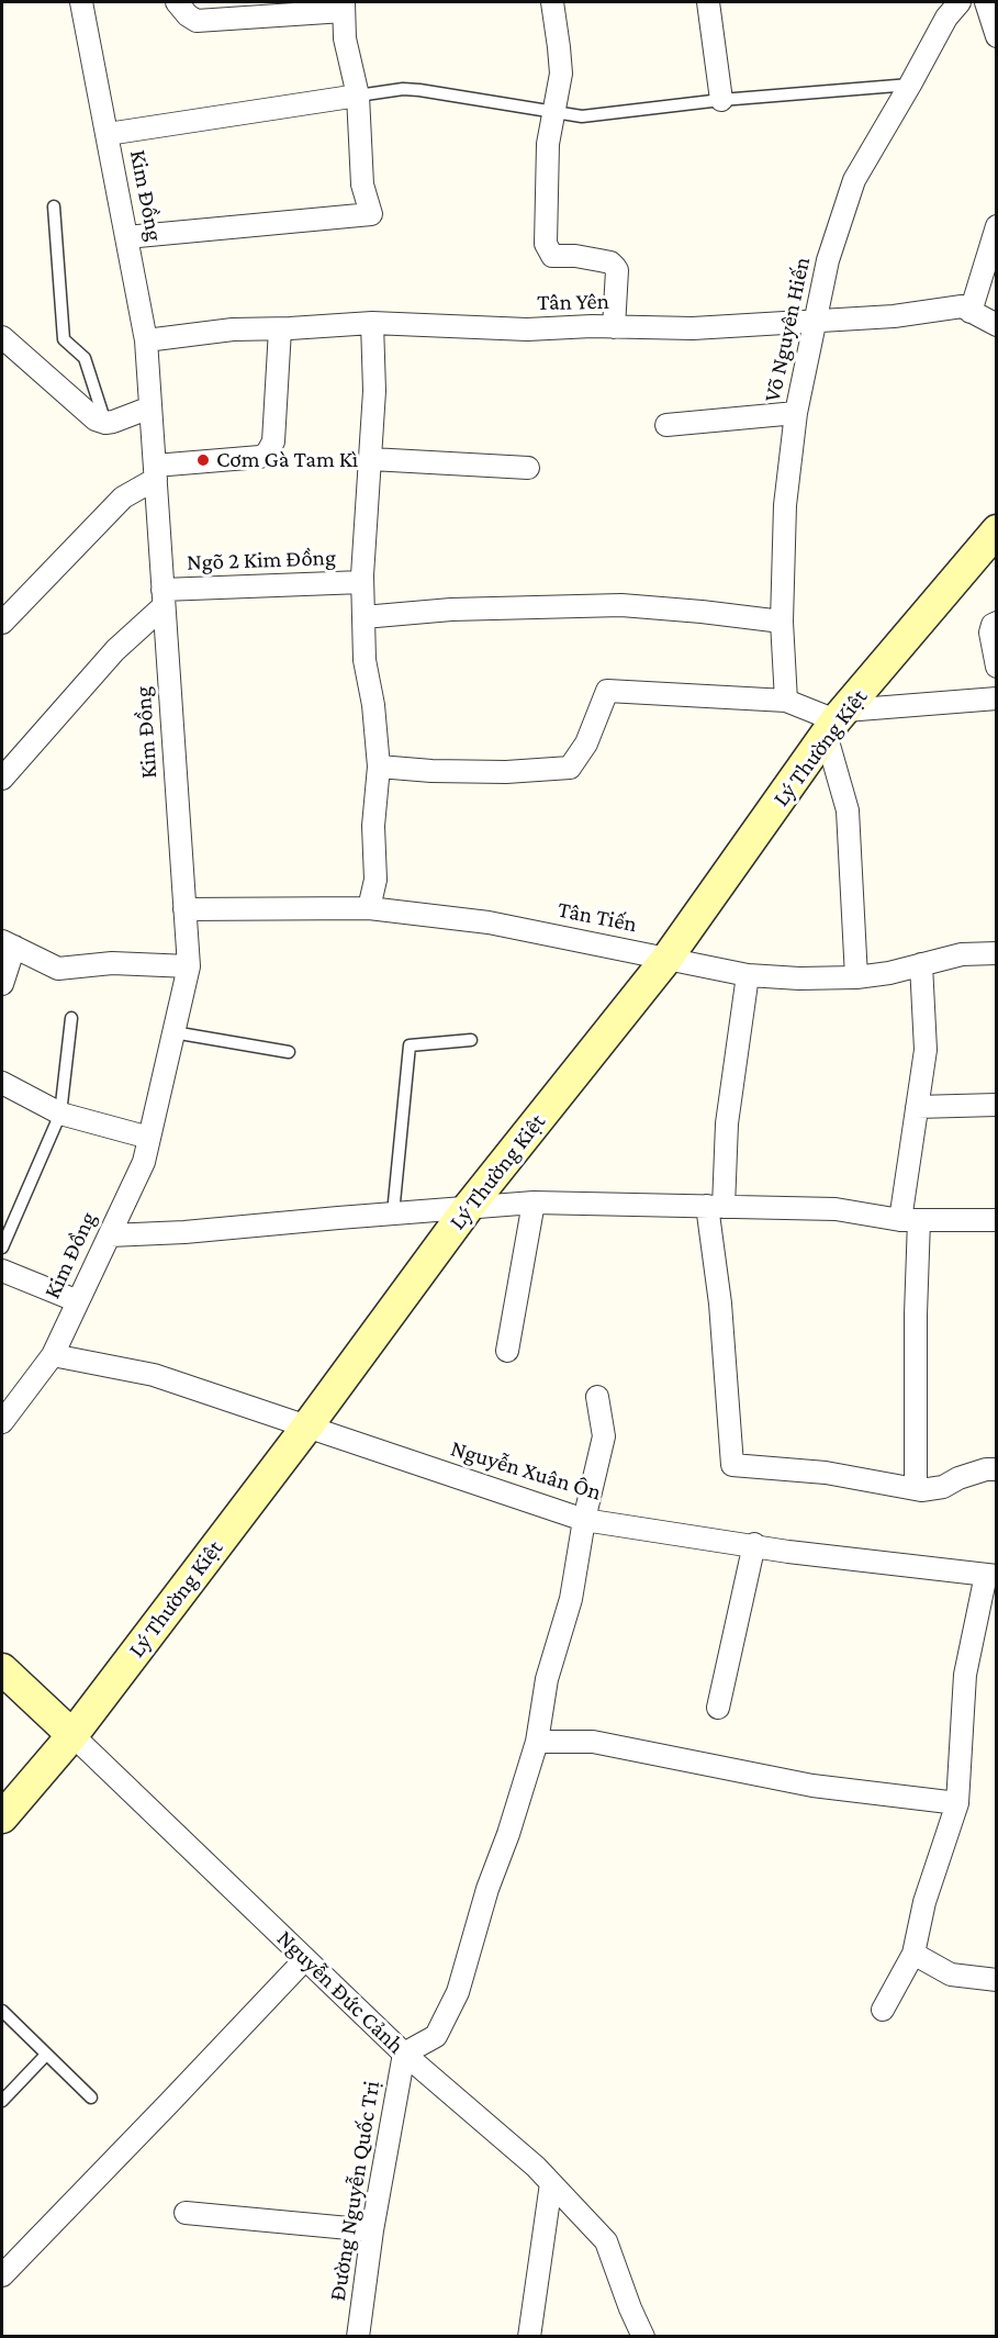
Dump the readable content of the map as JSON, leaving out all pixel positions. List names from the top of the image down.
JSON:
{
  "streets": {
    "street": [
      "Kim Đồng",
      "Tân Yên",
      "Võ Nguyên Hiến",
      "Ngõ 2 Kim Đồng",
      "Lý Thường Kiệt",
      "Tân Tiến",
      "Nguyễn Xuân Ôn",
      "Nguyễn Đức Cảnh",
      "Đường Nguyễn Quốc Trị"
    ]
  },
  "crossings": [
    ["Kim Đồng", "Tân Yên"],
    ["Kim Đồng", "Ngõ 2 Kim Đồng"],
    ["Kim Đồng", "Tân Tiến"],
    ["Kim Đồng", "Nguyễn Xuân Ôn"],
    ["Tân Yên", "Võ Nguyên Hiến"],
    ["Lý Thường Kiệt", "Tân Tiến"],
    ["Lý Thường Kiệt", "Nguyễn Xuân Ôn"],
    ["Lý Thường Kiệt", "Nguyễn Đức Cảnh"],
    ["Nguyễn Đức Cảnh", "Đường Nguyễn Quốc Trị"]
  ],
  "places": ["Cơm Gà Tam Kì"]
}
